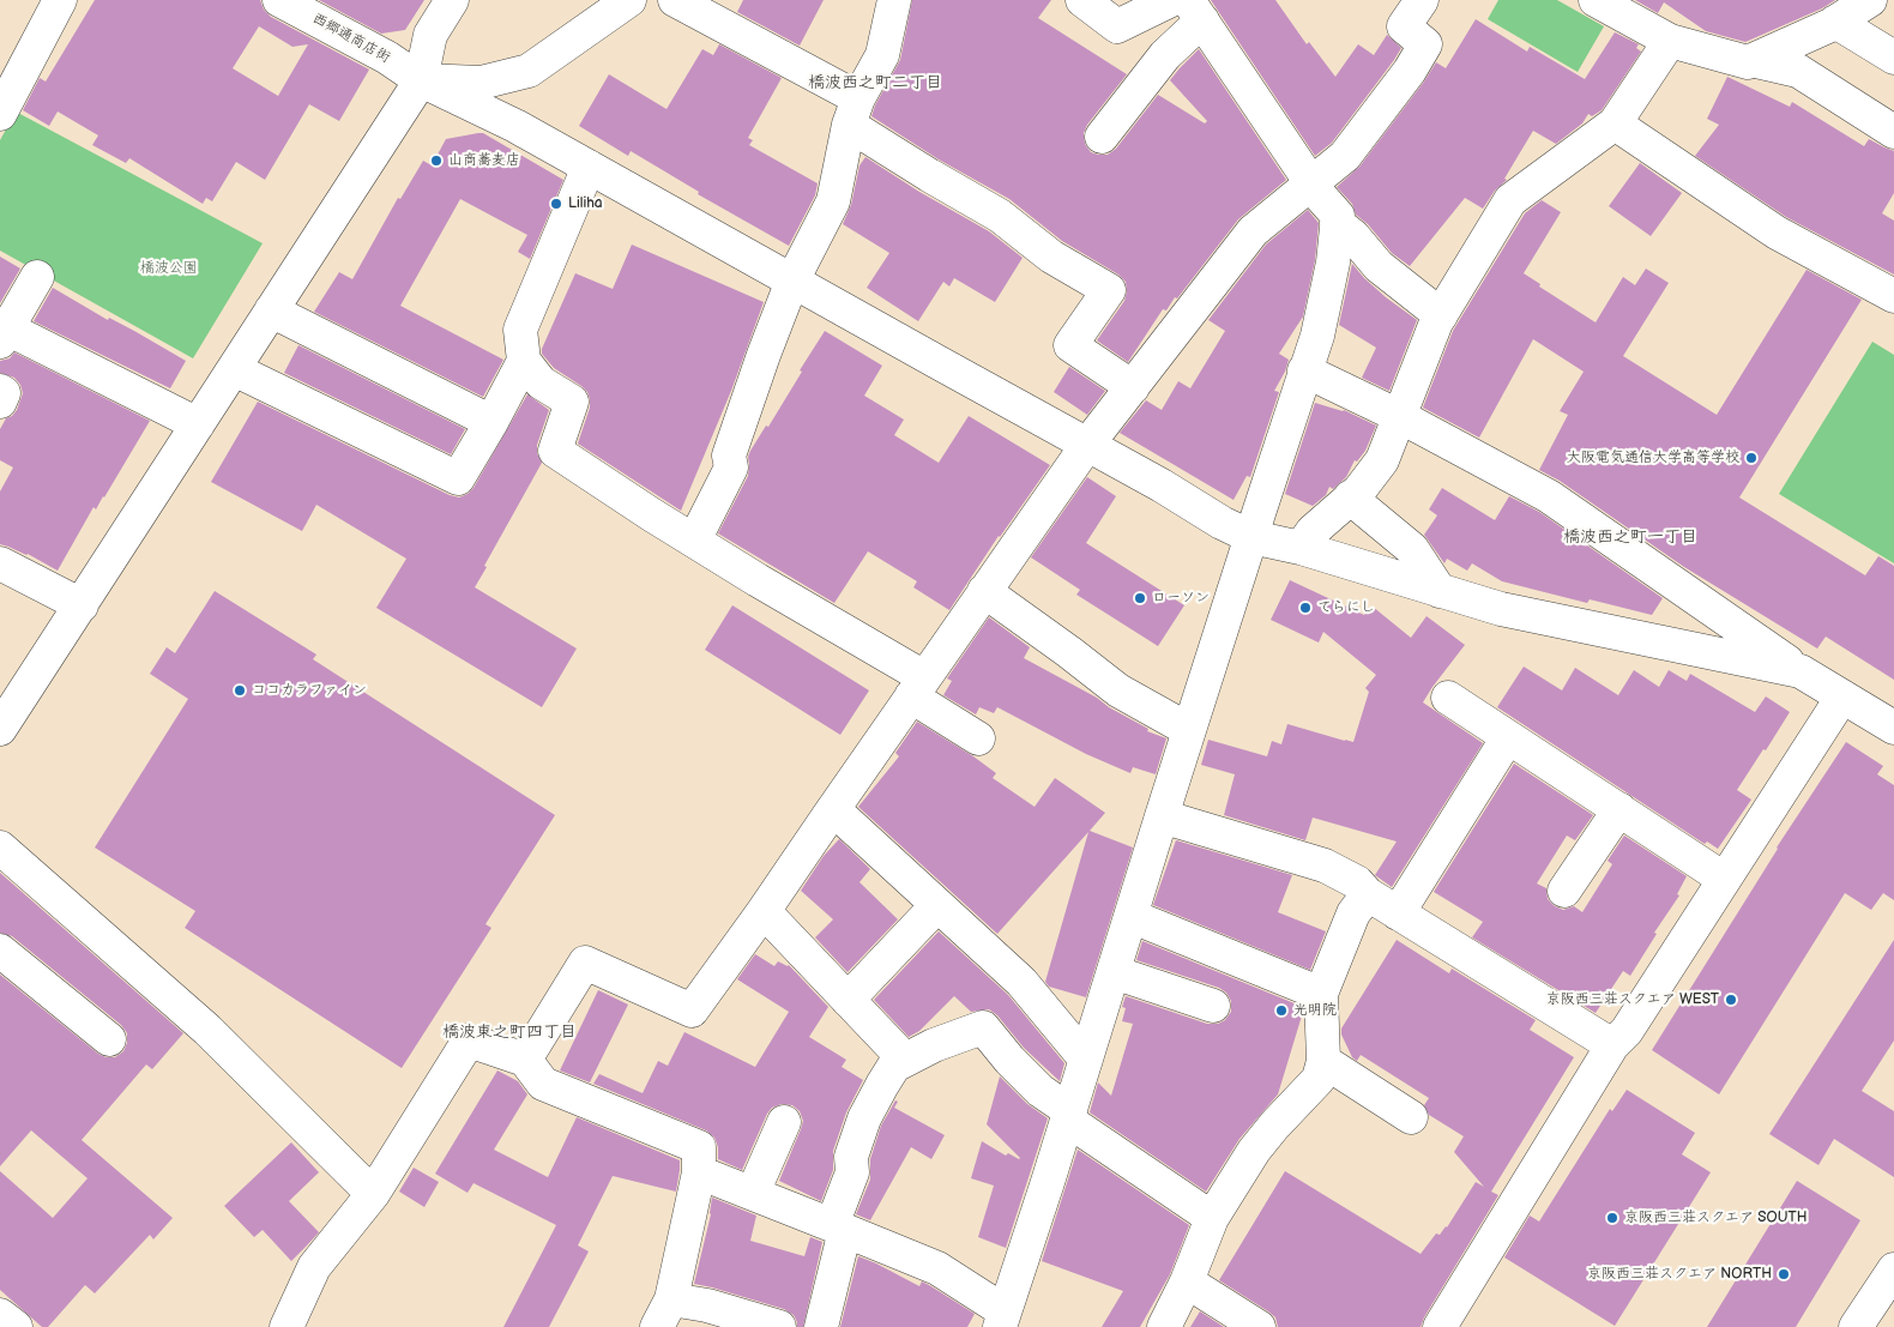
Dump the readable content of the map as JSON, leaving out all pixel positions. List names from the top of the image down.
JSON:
{
  "streets": {
    "street": ["西郷通商店街"]
  },
  "districts": ["橋波西之町二丁目", "橋波西之町一丁目", "橋波東之町四丁目"],
  "parks": ["橋波公園"],
  "places": [
    "山商蕎麦店",
    "Liliha",
    "大阪電気通信大学高等学校",
    "ローソン",
    "てらにし",
    "ココカラファイン",
    "京阪西三荘スクエア WEST",
    "光明院",
    "京阪西三荘スクエア SOUTH",
    "京阪西三荘スクエア NORTH"
  ]
}
